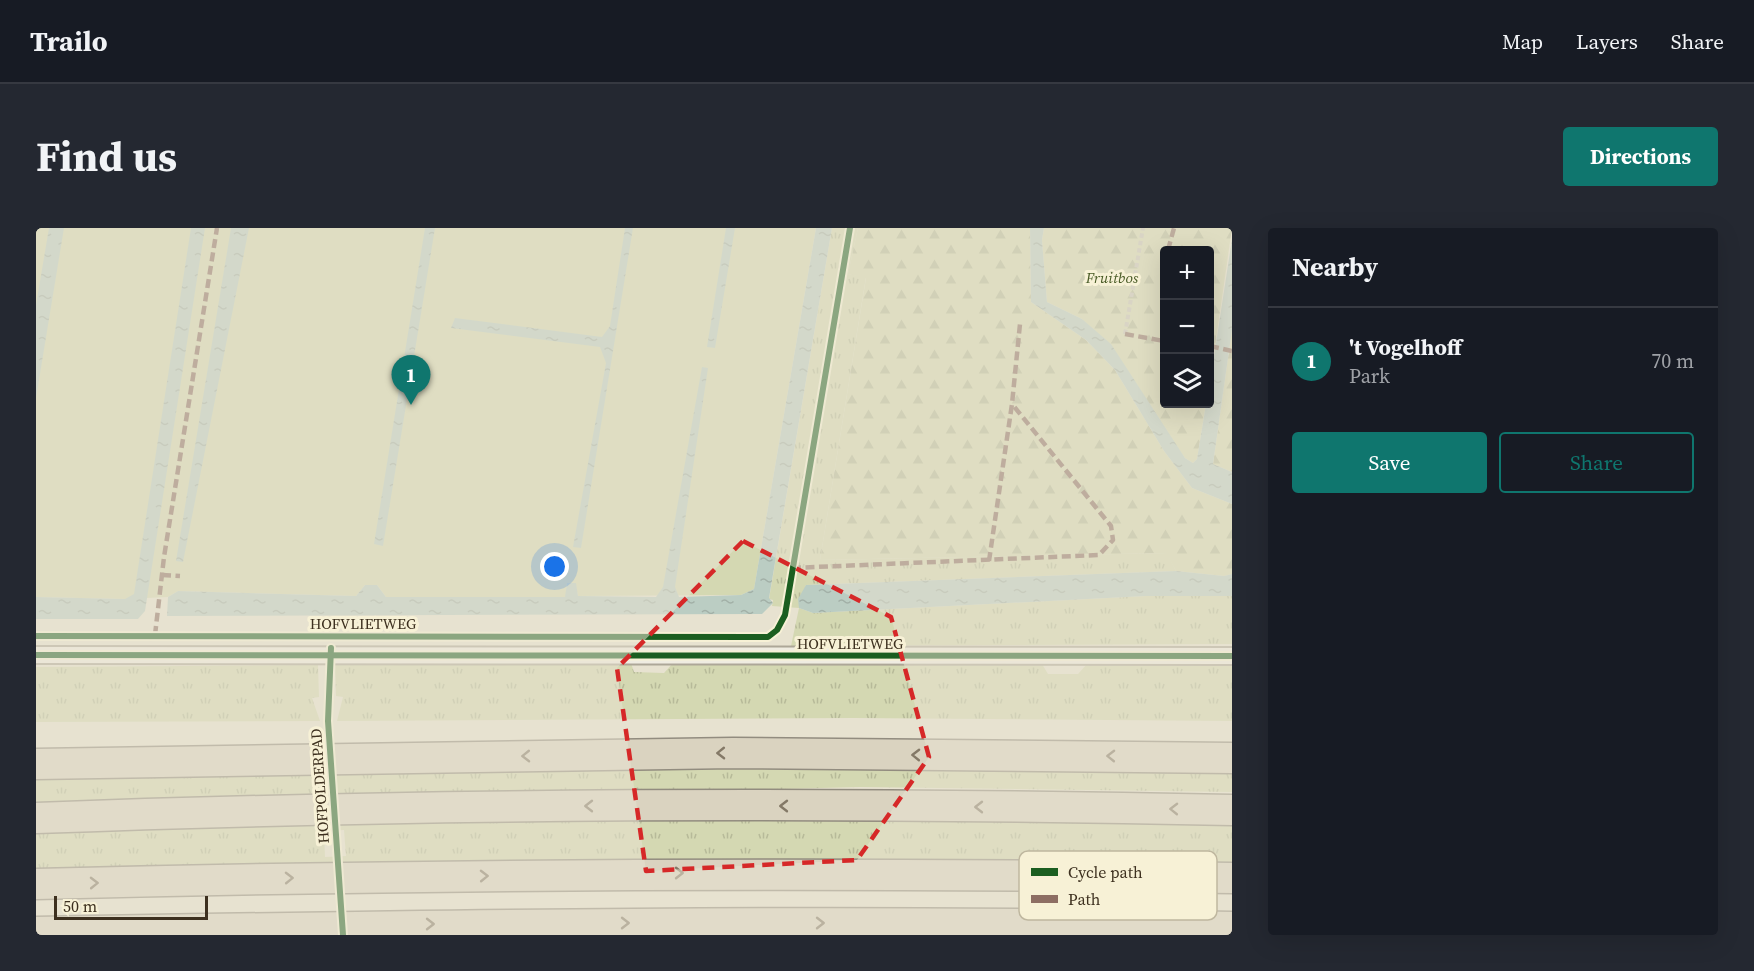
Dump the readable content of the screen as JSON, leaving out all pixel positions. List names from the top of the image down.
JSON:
{
  "streets": {
    "street": ["HOFVLIETWEG"],
    "cycle path": ["HOFPOLDERPAD"]
  },
  "parks": ["Fruitbos"],
  "legend": ["Cycle path", "Path"],
  "scale_bar": "50 m",
  "page": {
    "header": "Trailo",
    "nav": ["Map", "Layers", "Share"],
    "title": "Find us",
    "buttons": [
      "Directions",
      ["Save", "Share"]
    ],
    "heading": "Nearby",
    "map_buttons": ["+", "−"],
    "list": [
      {
        "mark": "1",
        "name": "'t Vogelhoff",
        "note": "Park",
        "value": "70 m"
      }
    ],
    "pins": "1",
    "scale": "50 m"
  }
}
